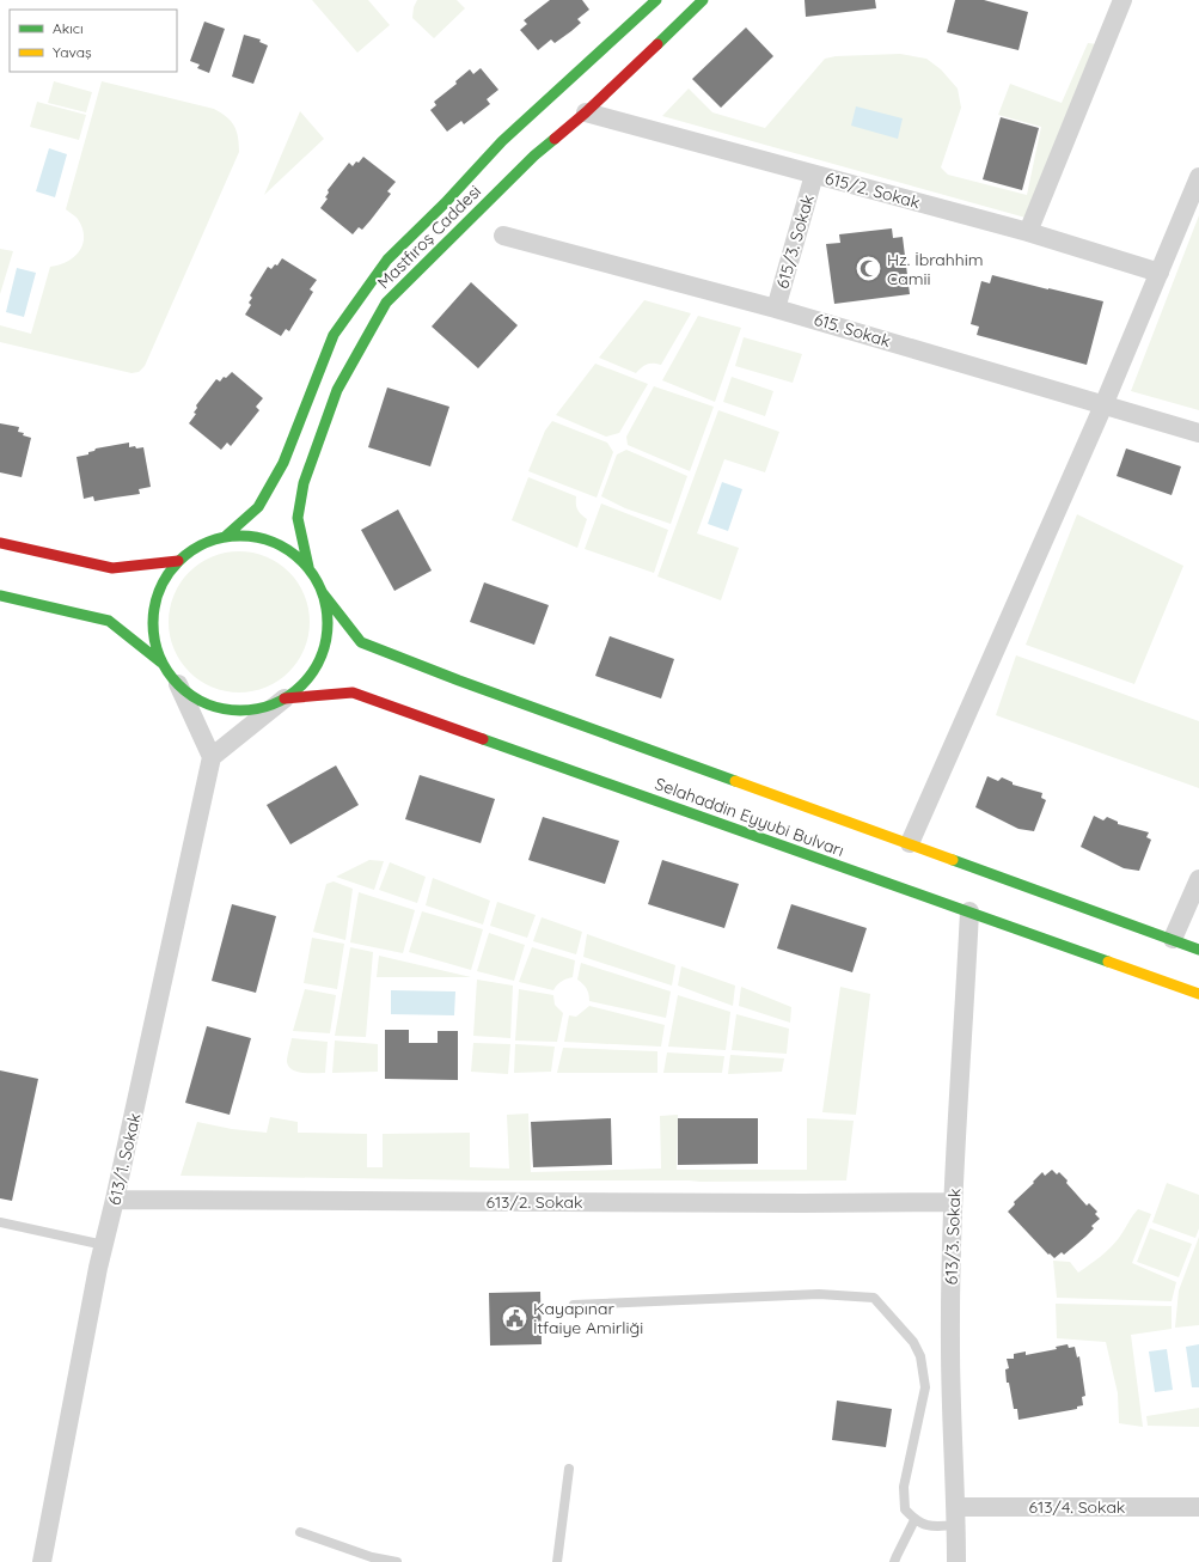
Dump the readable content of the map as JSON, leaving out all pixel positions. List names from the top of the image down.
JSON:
{
  "streets": {
    "main road": ["Mastfıroş Caddesi", "Selahaddin Eyyubi Bulvarı"],
    "street": [
      "615/2. Sokak",
      "615/3. Sokak",
      "615. Sokak",
      "613/1. Sokak",
      "613/2. Sokak",
      "613/3. Sokak",
      "613/4. Sokak"
    ]
  },
  "crossings": [
    ["615/2. Sokak", "Mastfıroş Caddesi"],
    ["615/2. Sokak", "615/3. Sokak"],
    ["615/3. Sokak", "615. Sokak"],
    ["Selahaddin Eyyubi Bulvarı", "613/3. Sokak"],
    ["613/1. Sokak", "613/2. Sokak"],
    ["613/2. Sokak", "613/3. Sokak"],
    ["613/3. Sokak", "613/4. Sokak"]
  ],
  "places": {
    "mosque": ["Hz. İbrahhim Camii"],
    "public building": ["Kayapınar İtfaiye Amirliği"]
  },
  "legend": ["Akıcı", "Yavaş"]
}
